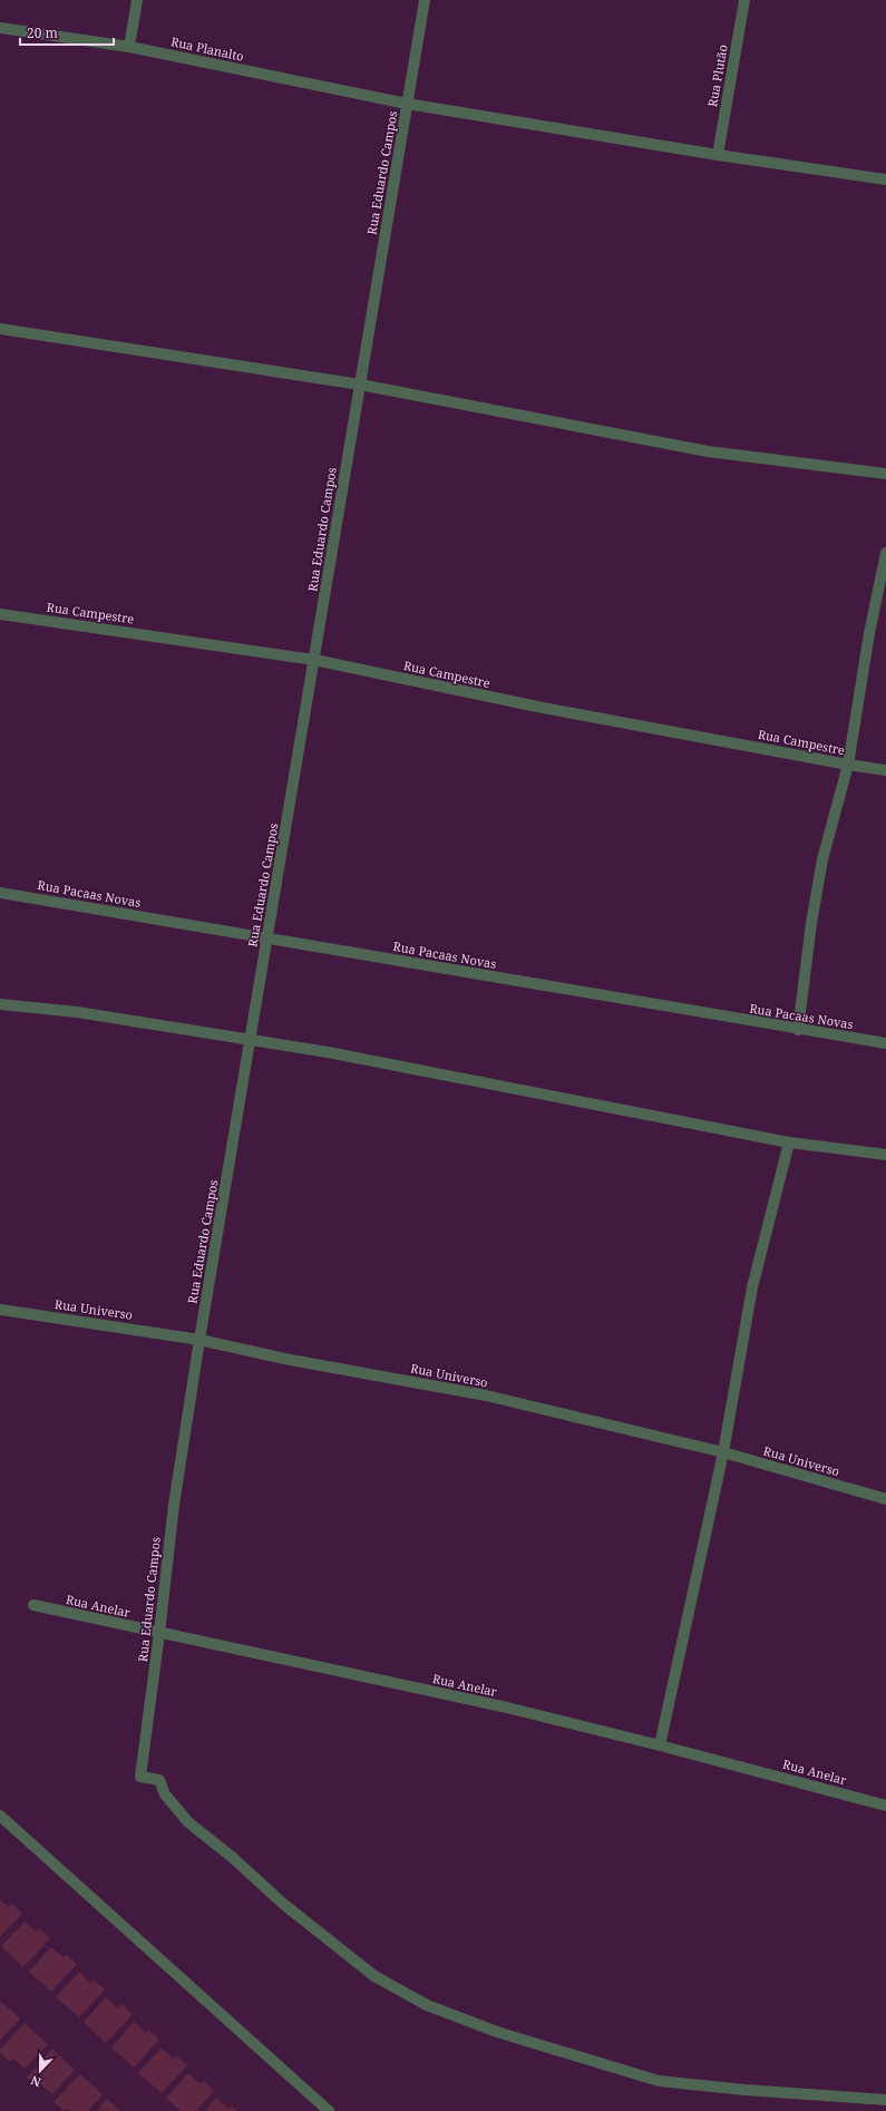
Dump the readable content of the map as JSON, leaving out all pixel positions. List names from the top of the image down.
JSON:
{
  "streets": {
    "street": [
      "Rua Planalto",
      "Rua Plutão",
      "Rua Eduardo Campos",
      "Rua Campestre",
      "Rua Pacaas Novas",
      "Rua Universo",
      "Rua Anelar"
    ]
  },
  "crossings": [
    ["Rua Planalto", "Rua Plutão"],
    ["Rua Planalto", "Rua Eduardo Campos"],
    ["Rua Eduardo Campos", "Rua Campestre"],
    ["Rua Eduardo Campos", "Rua Pacaas Novas"],
    ["Rua Eduardo Campos", "Rua Universo"],
    ["Rua Eduardo Campos", "Rua Anelar"]
  ],
  "scale_bar": "20 m",
  "north": "bottom"
}
